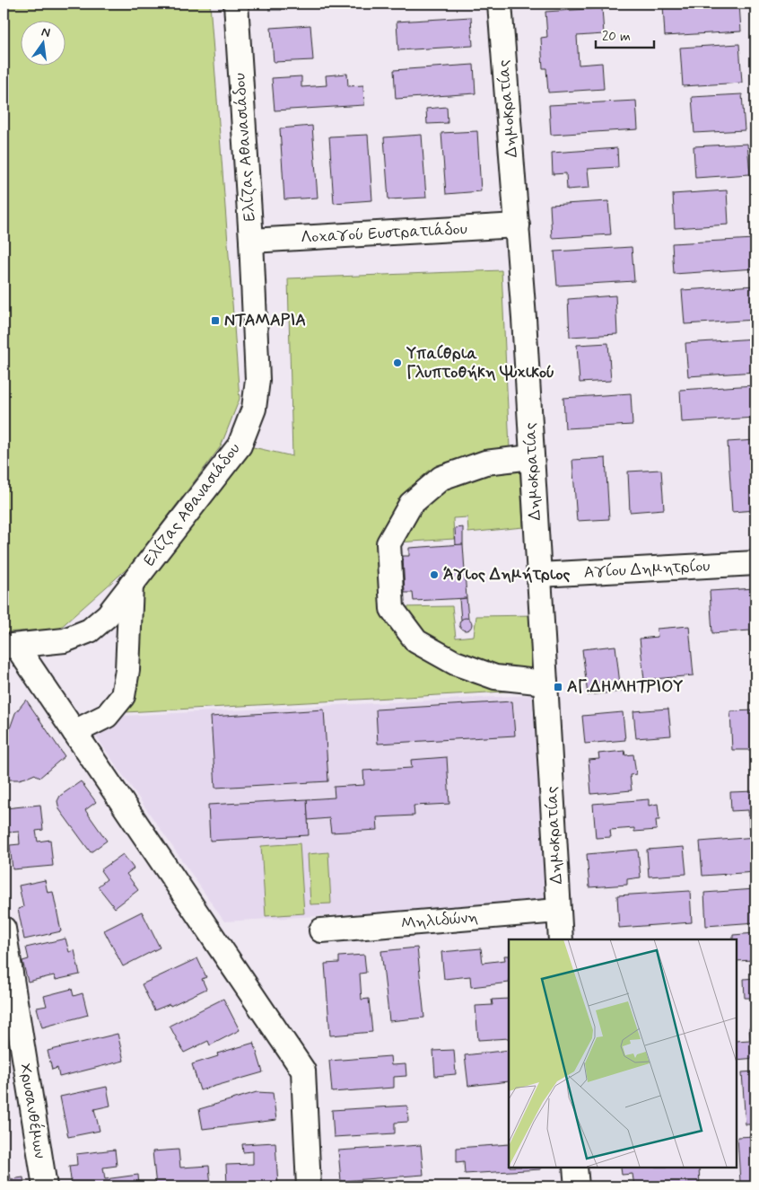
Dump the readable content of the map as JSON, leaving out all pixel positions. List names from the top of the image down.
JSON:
{
  "streets": {
    "street": [
      "Δημοκρατίας",
      "Ελίζας Αθανασιάδου",
      "Λοχαγού Ευστρατιάδου",
      "Αγίου Δημητρίου",
      "Μηλιδώνη",
      "Χρυσανθέμων"
    ]
  },
  "crossings": [
    ["Δημοκρατίας", "Λοχαγού Ευστρατιάδου"],
    ["Δημοκρατίας", "Αγίου Δημητρίου"],
    ["Δημοκρατίας", "Μηλιδώνη"],
    ["Ελίζας Αθανασιάδου", "Λοχαγού Ευστρατιάδου"]
  ],
  "places": {
    "transit": ["ΝΤΑΜΑΡΙΑ", "ΑΓ.ΔΗΜΗΤΡΙΟΥ"],
    "other": ["Υπαίθρια Γλυπτοθήκη Ψυχικού", "Άγιος Δημήτριος"]
  },
  "scale_bar": "20 m",
  "north": "top"
}
